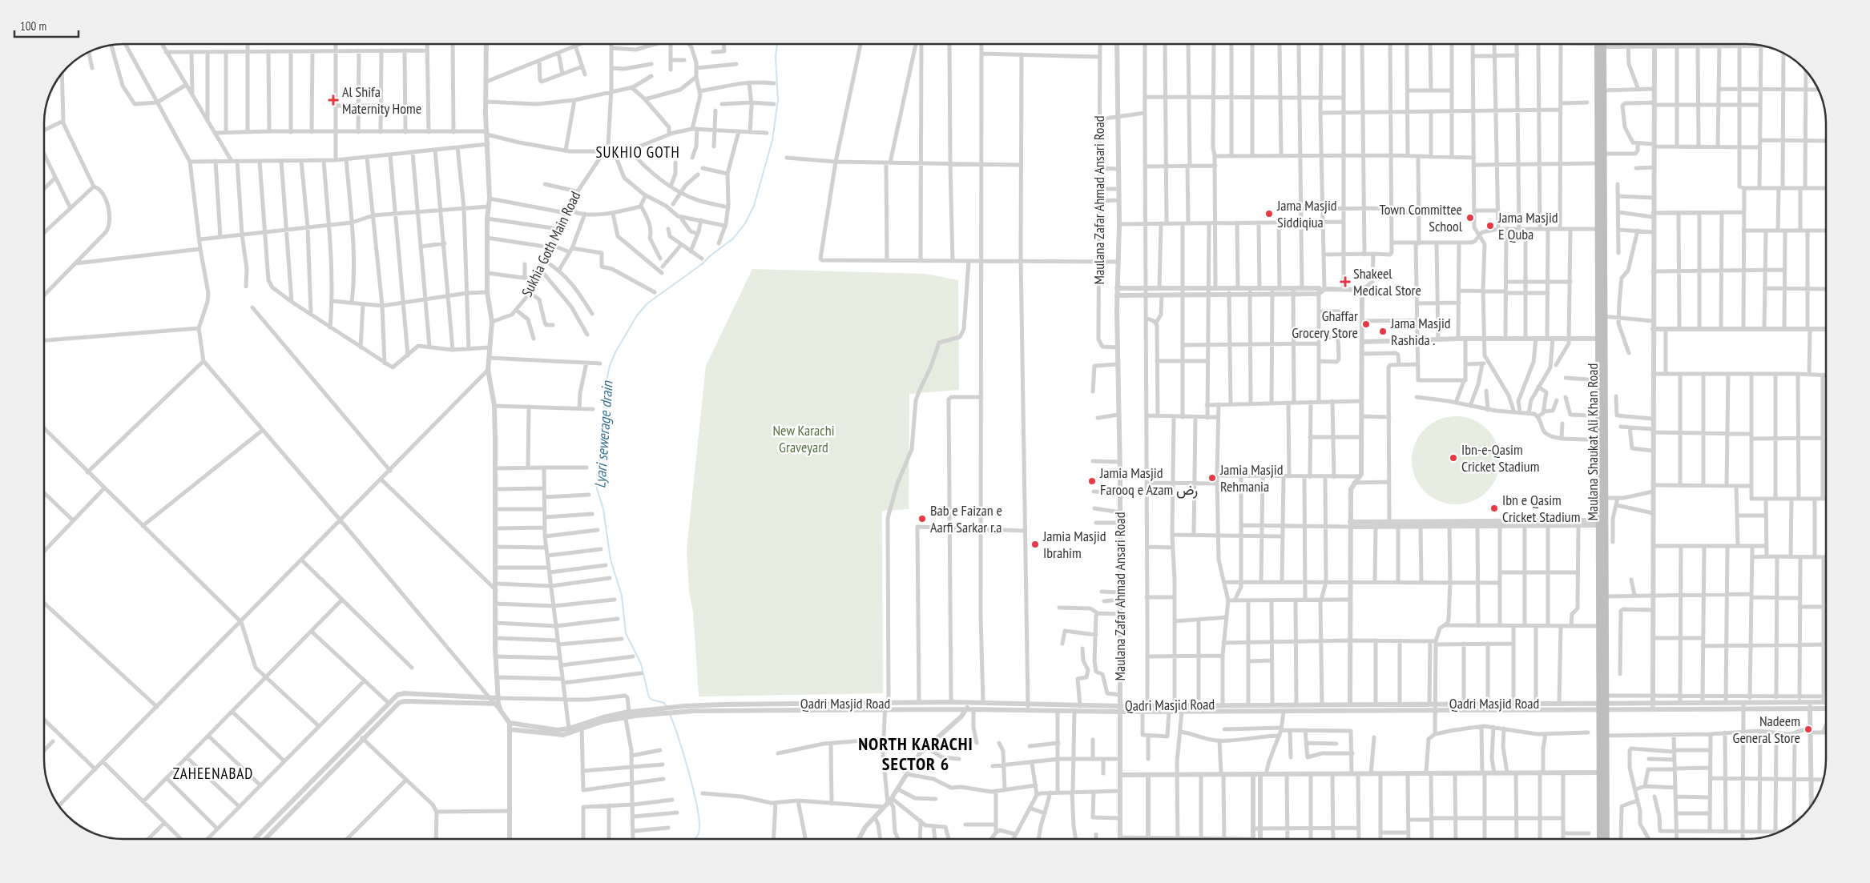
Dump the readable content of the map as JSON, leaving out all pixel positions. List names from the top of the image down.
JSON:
{
  "streets": {
    "main road": ["Maulana Shaukat Ali Khan Road"],
    "street": ["Maulana Zafar Ahmad Ansari Road", "Sukhia Goth Main Road", "Qadri Masjid Road"]
  },
  "crossings": [
    ["Maulana Zafar Ahmad Ansari Road", "Qadri Masjid Road"],
    ["Maulana Shaukat Ali Khan Road", "Qadri Masjid Road"]
  ],
  "districts": ["SUKHIO GOTH", "NORTH KARACHI SECTOR 6", "ZAHEENABAD"],
  "water": ["Lyari sewerage drain"],
  "parks": ["New Karachi Graveyard"],
  "places": {
    "health": ["Al Shifa Maternity Home", "Shakeel Medical Store"],
    "other": [
      "Jama Masjid Siddiqiua",
      "Town Committee School",
      "Jama Masjid E Quba",
      "Ghaffar Grocery Store",
      "Jama Masjid Rashida .",
      "Ibn-e-Qasim Cricket Stadium",
      "Jamia Masjid Rehmania",
      "Jamia Masjid Farooq e Azam رض",
      "Ibn e Qasim Cricket Stadium",
      "Bab e Faizan e Aarfi Sarkar r.a",
      "Jamia Masjid Ibrahim",
      "Nadeem General Store"
    ]
  },
  "scale_bar": "100 m"
}
